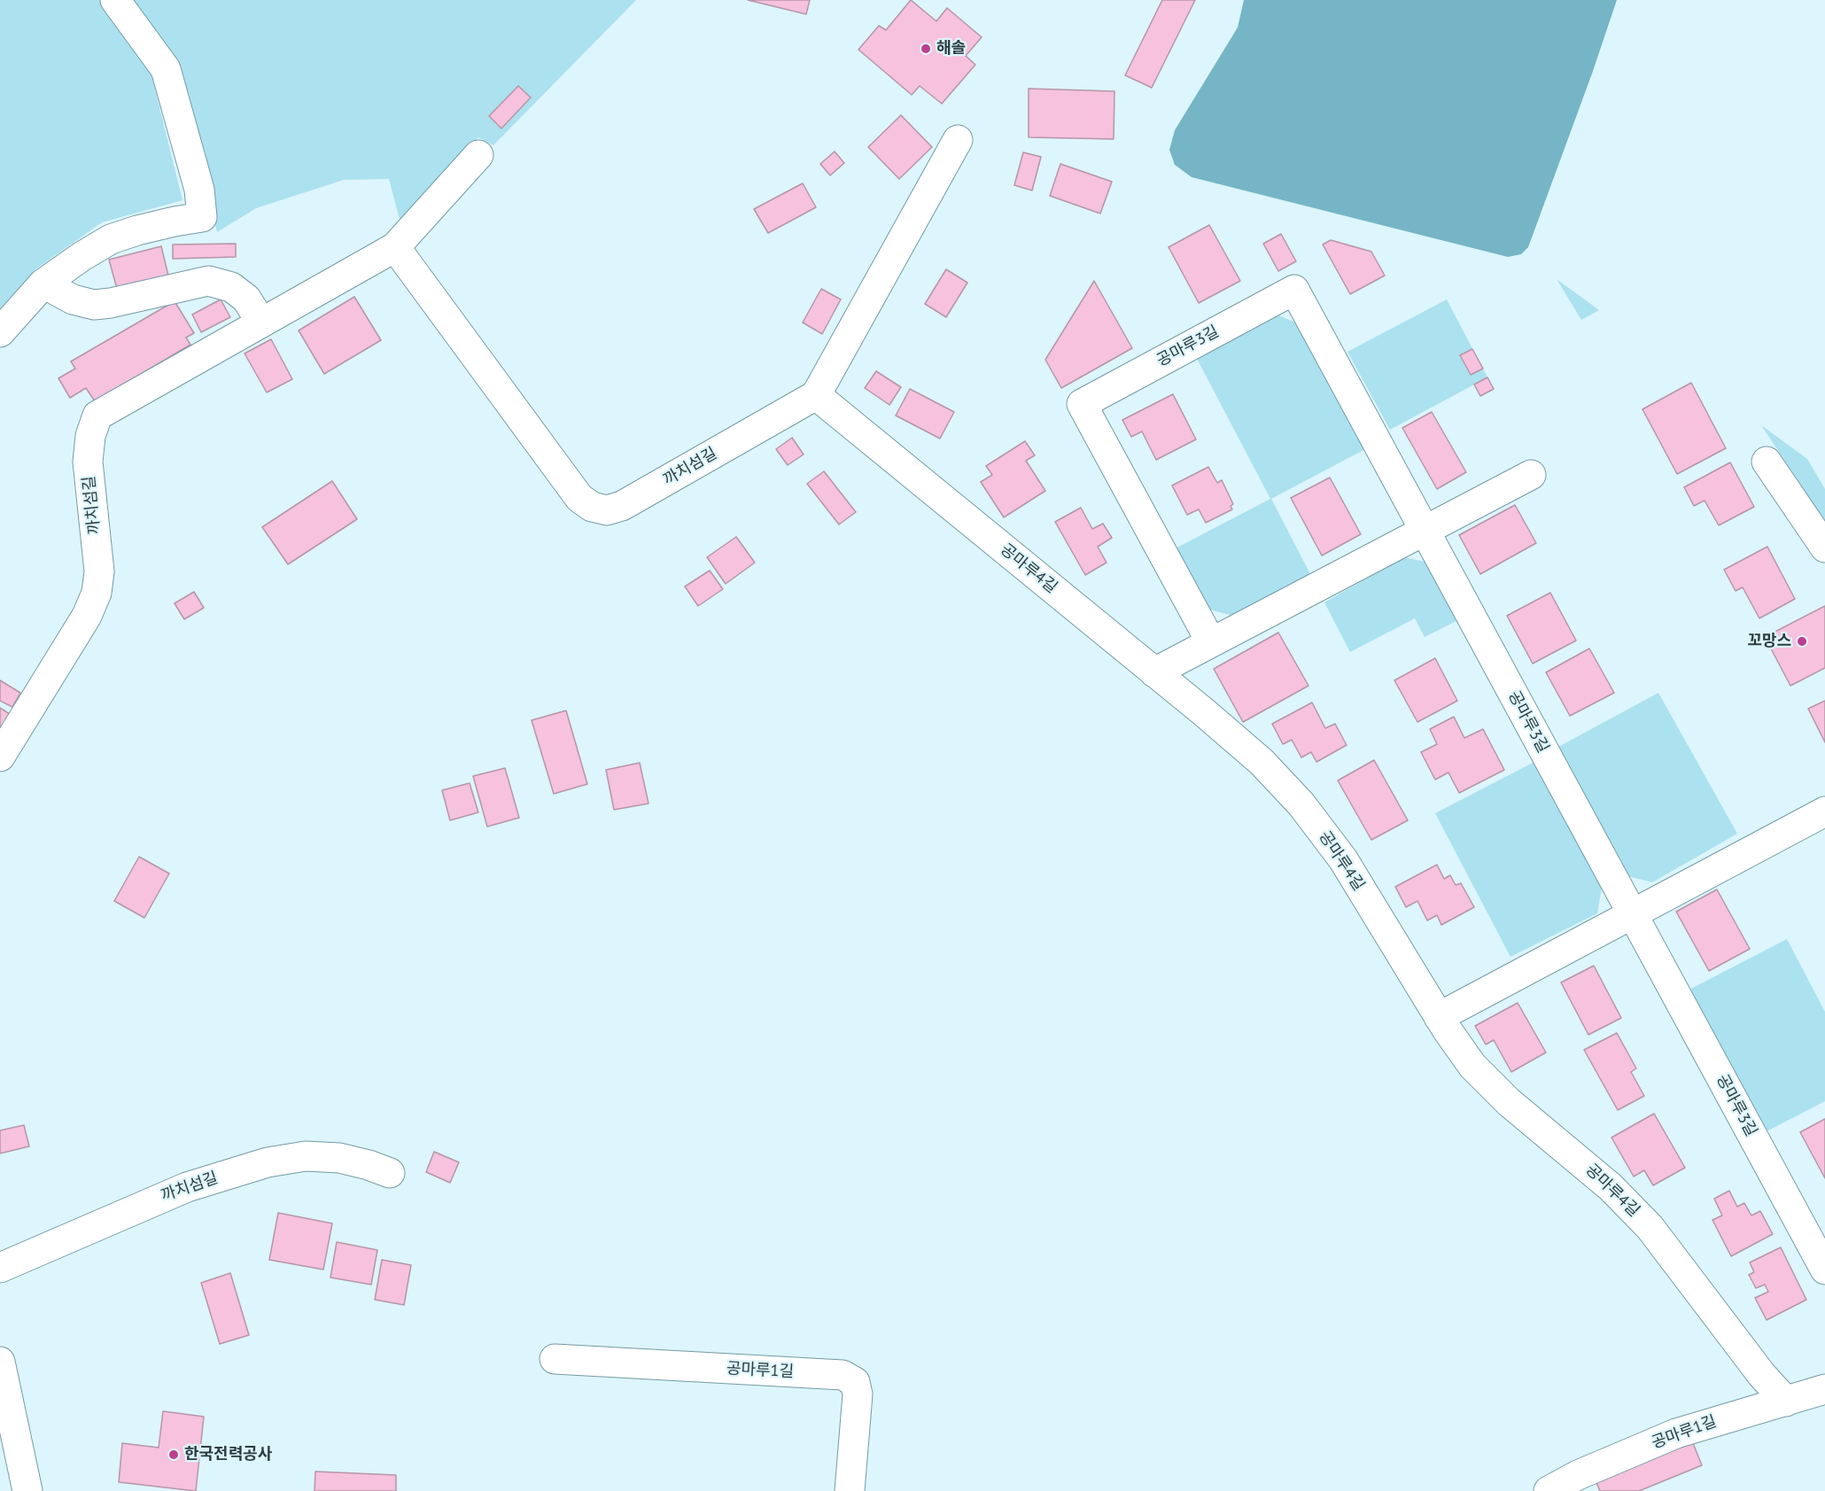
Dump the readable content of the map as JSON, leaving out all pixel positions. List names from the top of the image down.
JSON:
{
  "streets": {
    "street": [
      "공마루3길",
      "까치섬길",
      "공마루4길",
      "공마루1길"
    ]
  },
  "crossings": [
    ["까치섬길", "공마루4길"],
    ["공마루4길", "공마루1길"]
  ],
  "places": ["해솔", "꼬망스", "한국전력공사"]
}
